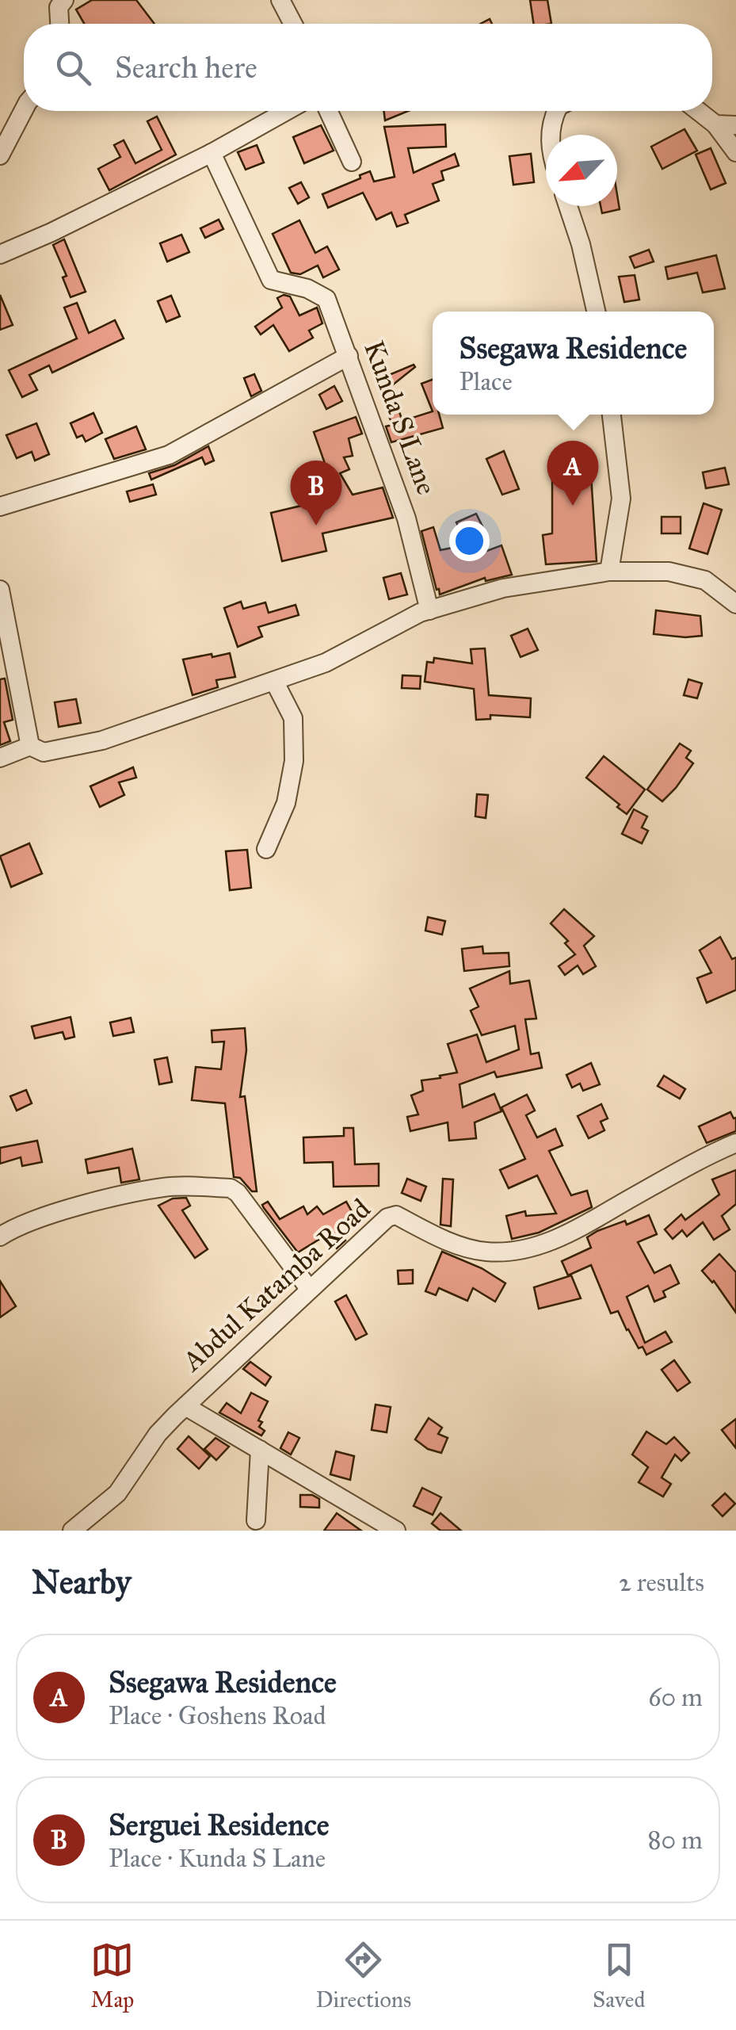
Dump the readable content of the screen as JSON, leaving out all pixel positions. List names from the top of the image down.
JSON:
{
  "streets": {
    "street": ["Kunda S Lane", "Abdul Katamba Road"]
  },
  "north": "bottom left",
  "page": {
    "search": "Search here",
    "popup": ["Ssegawa Residence", "Place"],
    "pins": ["A", "B"],
    "heading": ["Nearby", "2 results"],
    "list": [
      {
        "mark": "A",
        "name": "Ssegawa Residence",
        "note": "Place · Goshens Road",
        "value": "60 m"
      },
      {
        "mark": "B",
        "name": "Serguei Residence",
        "note": "Place · Kunda S Lane",
        "value": "80 m"
      }
    ],
    "nav": ["Map", "Directions", "Saved"]
  }
}
